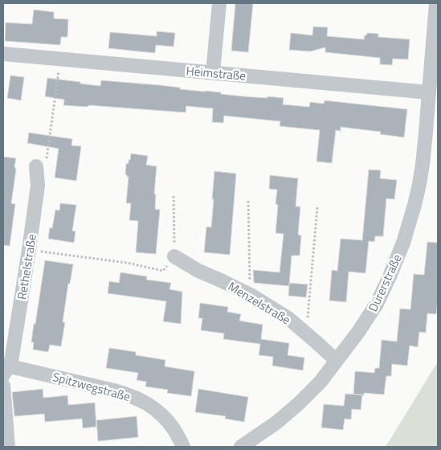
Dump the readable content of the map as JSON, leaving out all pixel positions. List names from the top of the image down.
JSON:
{
  "streets": {
    "street": [
      "Heimstraße",
      "Rethelstraße",
      "Dürerstraße",
      "Menzelstraße",
      "Spitzwegstraße"
    ]
  },
  "crossings": [
    ["Heimstraße", "Dürerstraße"],
    ["Rethelstraße", "Spitzwegstraße"],
    ["Dürerstraße", "Menzelstraße"]
  ]
}
